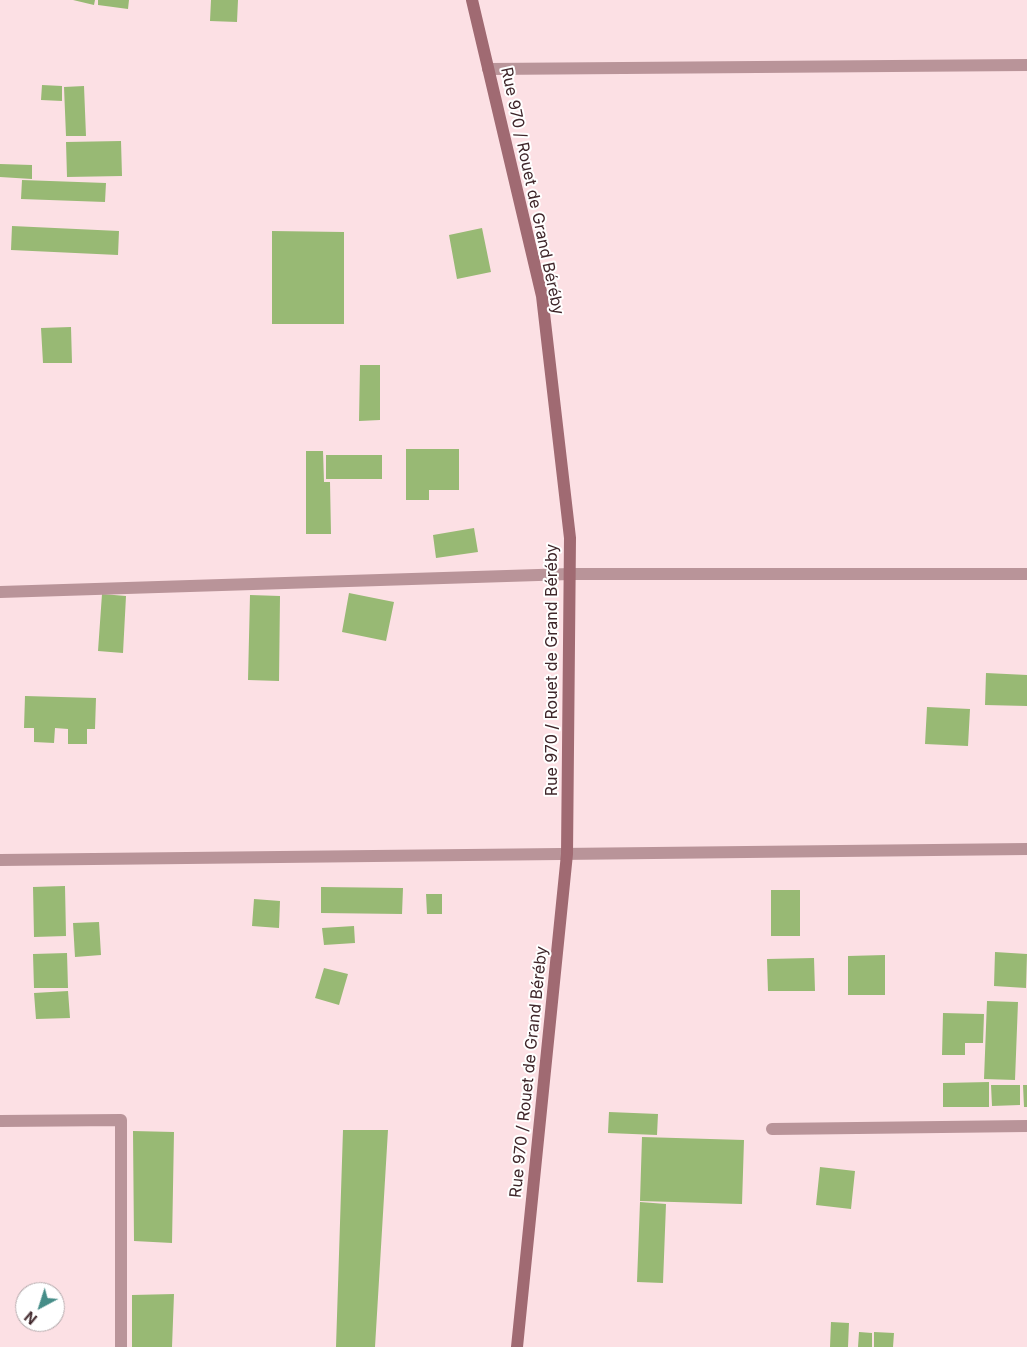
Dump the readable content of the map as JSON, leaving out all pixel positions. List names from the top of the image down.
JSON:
{
  "streets": {
    "main road": ["Rue 970 / Rouet de Grand Béréby"]
  },
  "north": "bottom left"
}
